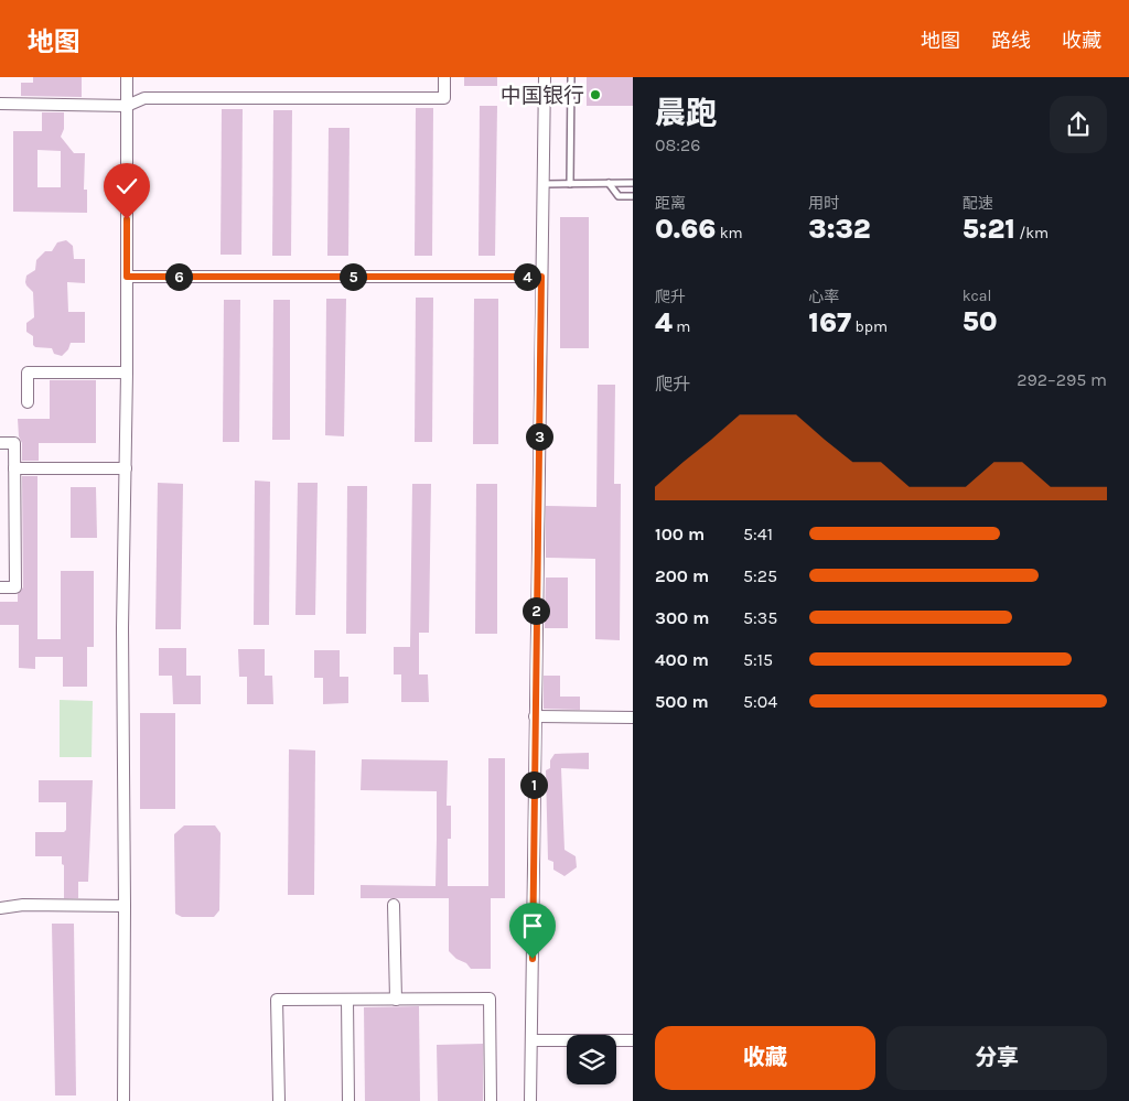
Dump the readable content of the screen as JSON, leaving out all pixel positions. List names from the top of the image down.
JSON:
{
  "places": ["中国银行"],
  "page": {
    "header": "地图",
    "nav": ["地图", "路线", "收藏"],
    "heading": ["晨跑", "08:26"],
    "stats": [
      ["距离", "0.66 km"],
      ["用时", "3:32"],
      ["配速", "5:21 /km"],
      ["爬升", "4 m"],
      ["心率", "167 bpm"],
      ["kcal", "50"]
    ],
    "pins": [
      "4",
      "5",
      "6",
      "3",
      "2",
      "1"
    ],
    "chart": ["爬升", "292–295 m"],
    "list": [
      {
        "name": "100 m",
        "note": "5:41"
      },
      {
        "name": "200 m",
        "note": "5:25"
      },
      {
        "name": "300 m",
        "note": "5:35"
      },
      {
        "name": "400 m",
        "note": "5:15"
      },
      {
        "name": "500 m",
        "note": "5:04"
      }
    ],
    "buttons": ["收藏", "分享"]
  }
}
